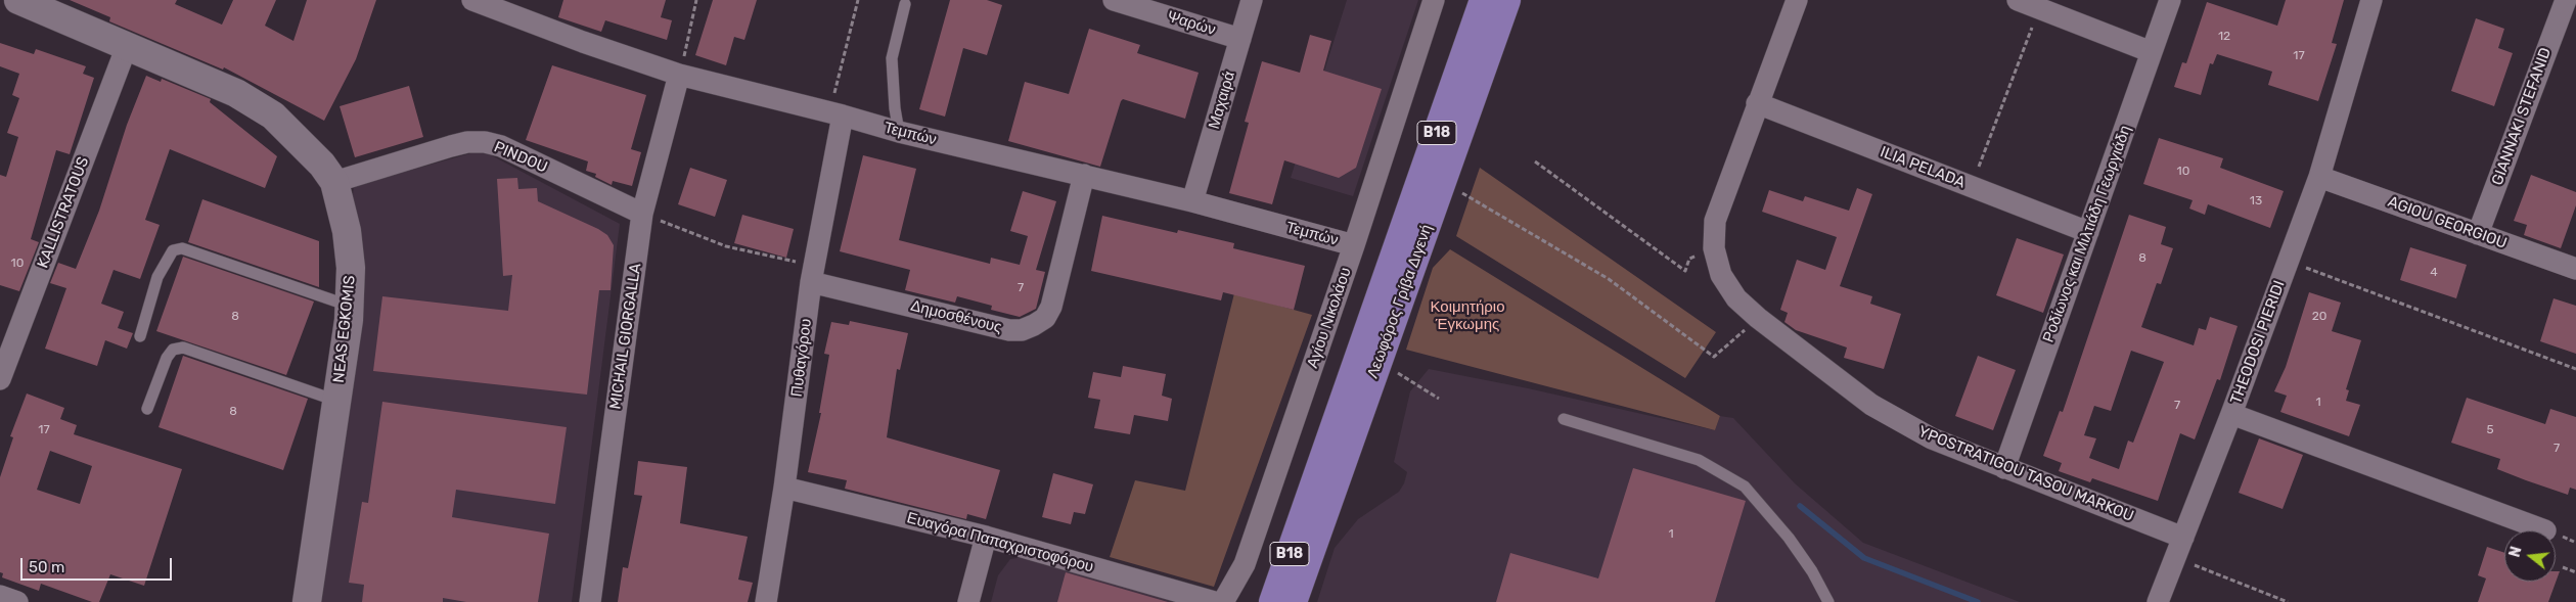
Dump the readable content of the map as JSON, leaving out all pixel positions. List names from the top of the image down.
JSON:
{
  "streets": {
    "main road": ["B18", "Λεωφόρος Γρίβα Διγενή"],
    "street": [
      "Ψαρών",
      "Μαχαιρά",
      "GIANNAKI STEFANID",
      "Τεμπών",
      "PINDOU",
      "ILIA PELADA",
      "KALLISTRATOUS",
      "AGIOU GEORGIOU",
      "Ροδίωνος και Μιλτιάδη Γεωργιάδη",
      "Δημοσθένους",
      "Αγίου Νικολάου",
      "NEAS EGKOMIS",
      "MICHAIL GIORGALLA",
      "THEODOSI PIERIDI",
      "Πυθαγόρου",
      "YPOSTRATIGOU TASOU MARKOU",
      "Ευαγόρα Παπαχριστοφόρου"
    ]
  },
  "crossings": [
    ["Ψαρών", "Μαχαιρά"],
    ["Μαχαιρά", "Τεμπών"],
    ["GIANNAKI STEFANID", "AGIOU GEORGIOU"],
    ["Τεμπών", "Δημοσθένους"],
    ["Τεμπών", "Αγίου Νικολάου"],
    ["Τεμπών", "MICHAIL GIORGALLA"],
    ["Τεμπών", "Πυθαγόρου"],
    ["PINDOU", "NEAS EGKOMIS"],
    ["PINDOU", "MICHAIL GIORGALLA"],
    ["ILIA PELADA", "Ροδίωνος και Μιλτιάδη Γεωργιάδη"],
    ["ILIA PELADA", "YPOSTRATIGOU TASOU MARKOU"],
    ["KALLISTRATOUS", "NEAS EGKOMIS"],
    ["AGIOU GEORGIOU", "THEODOSI PIERIDI"],
    ["Ροδίωνος και Μιλτιάδη Γεωργιάδη", "YPOSTRATIGOU TASOU MARKOU"],
    ["Δημοσθένους", "Πυθαγόρου"],
    ["THEODOSI PIERIDI", "YPOSTRATIGOU TASOU MARKOU"],
    ["Πυθαγόρου", "Ευαγόρα Παπαχριστοφόρου"]
  ],
  "parks": ["Κοιμητήριο Έγκωμης"],
  "house_numbers": [
    "12",
    "17",
    "10",
    "13",
    "8",
    "10",
    "4",
    "7",
    "8",
    "20",
    "1",
    "7",
    "8",
    "17",
    "5",
    "7",
    "1"
  ],
  "scale_bar": "50 m",
  "north": "left"
}
